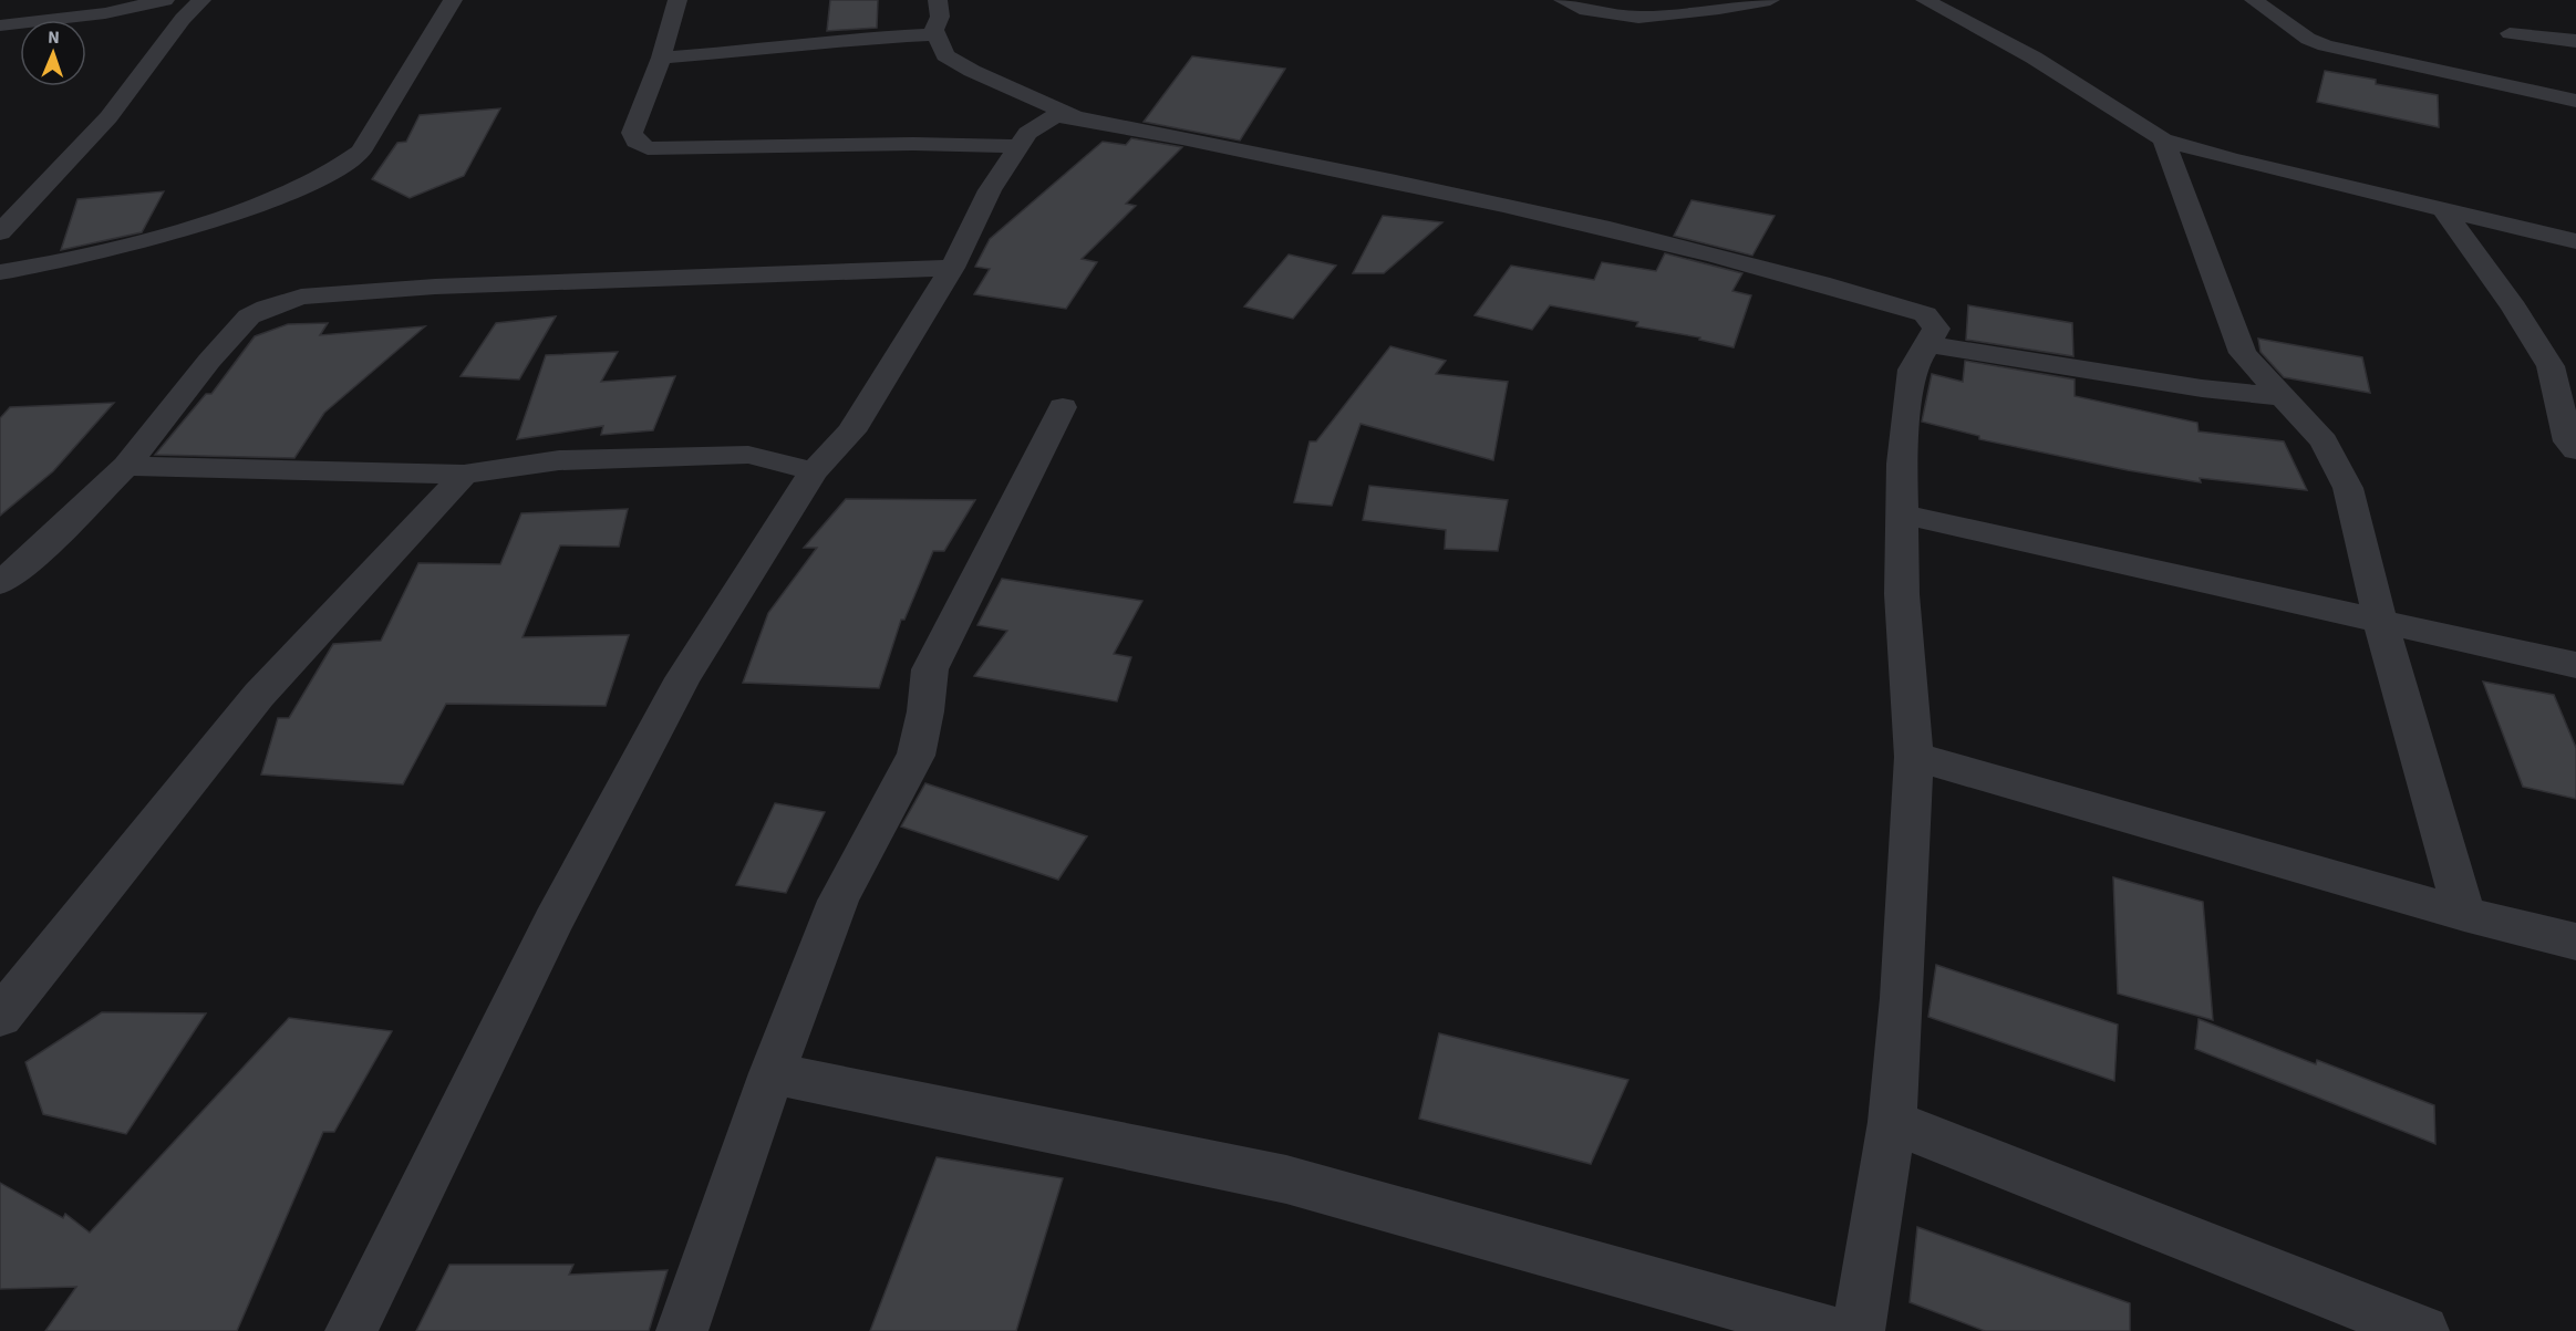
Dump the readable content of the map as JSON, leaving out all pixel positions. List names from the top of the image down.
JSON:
{
  "north": "top"
}
